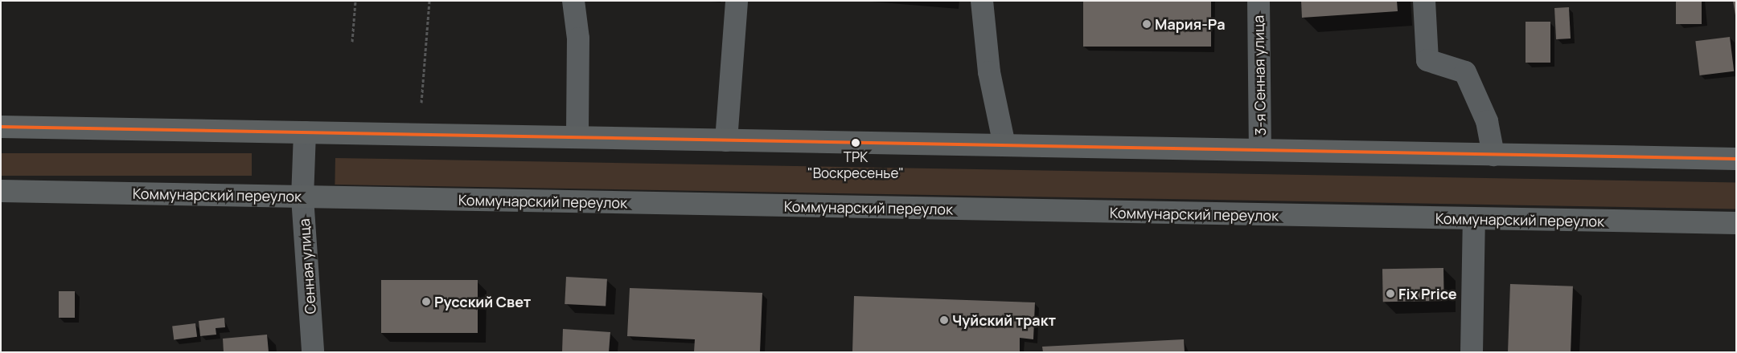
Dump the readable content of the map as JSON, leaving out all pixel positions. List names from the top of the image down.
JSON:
{
  "streets": {
    "main road": ["Коммунарский переулок"],
    "street": ["3-я Сенная улица", "Сенная улица"]
  },
  "crossings": [
    ["Коммунарский переулок", "Сенная улица"]
  ],
  "places": [
    "Мария-Ра",
    "ТРК \"Воскресенье\"",
    "Fix Price",
    "Русский Свет",
    "Чуйский тракт"
  ]
}
